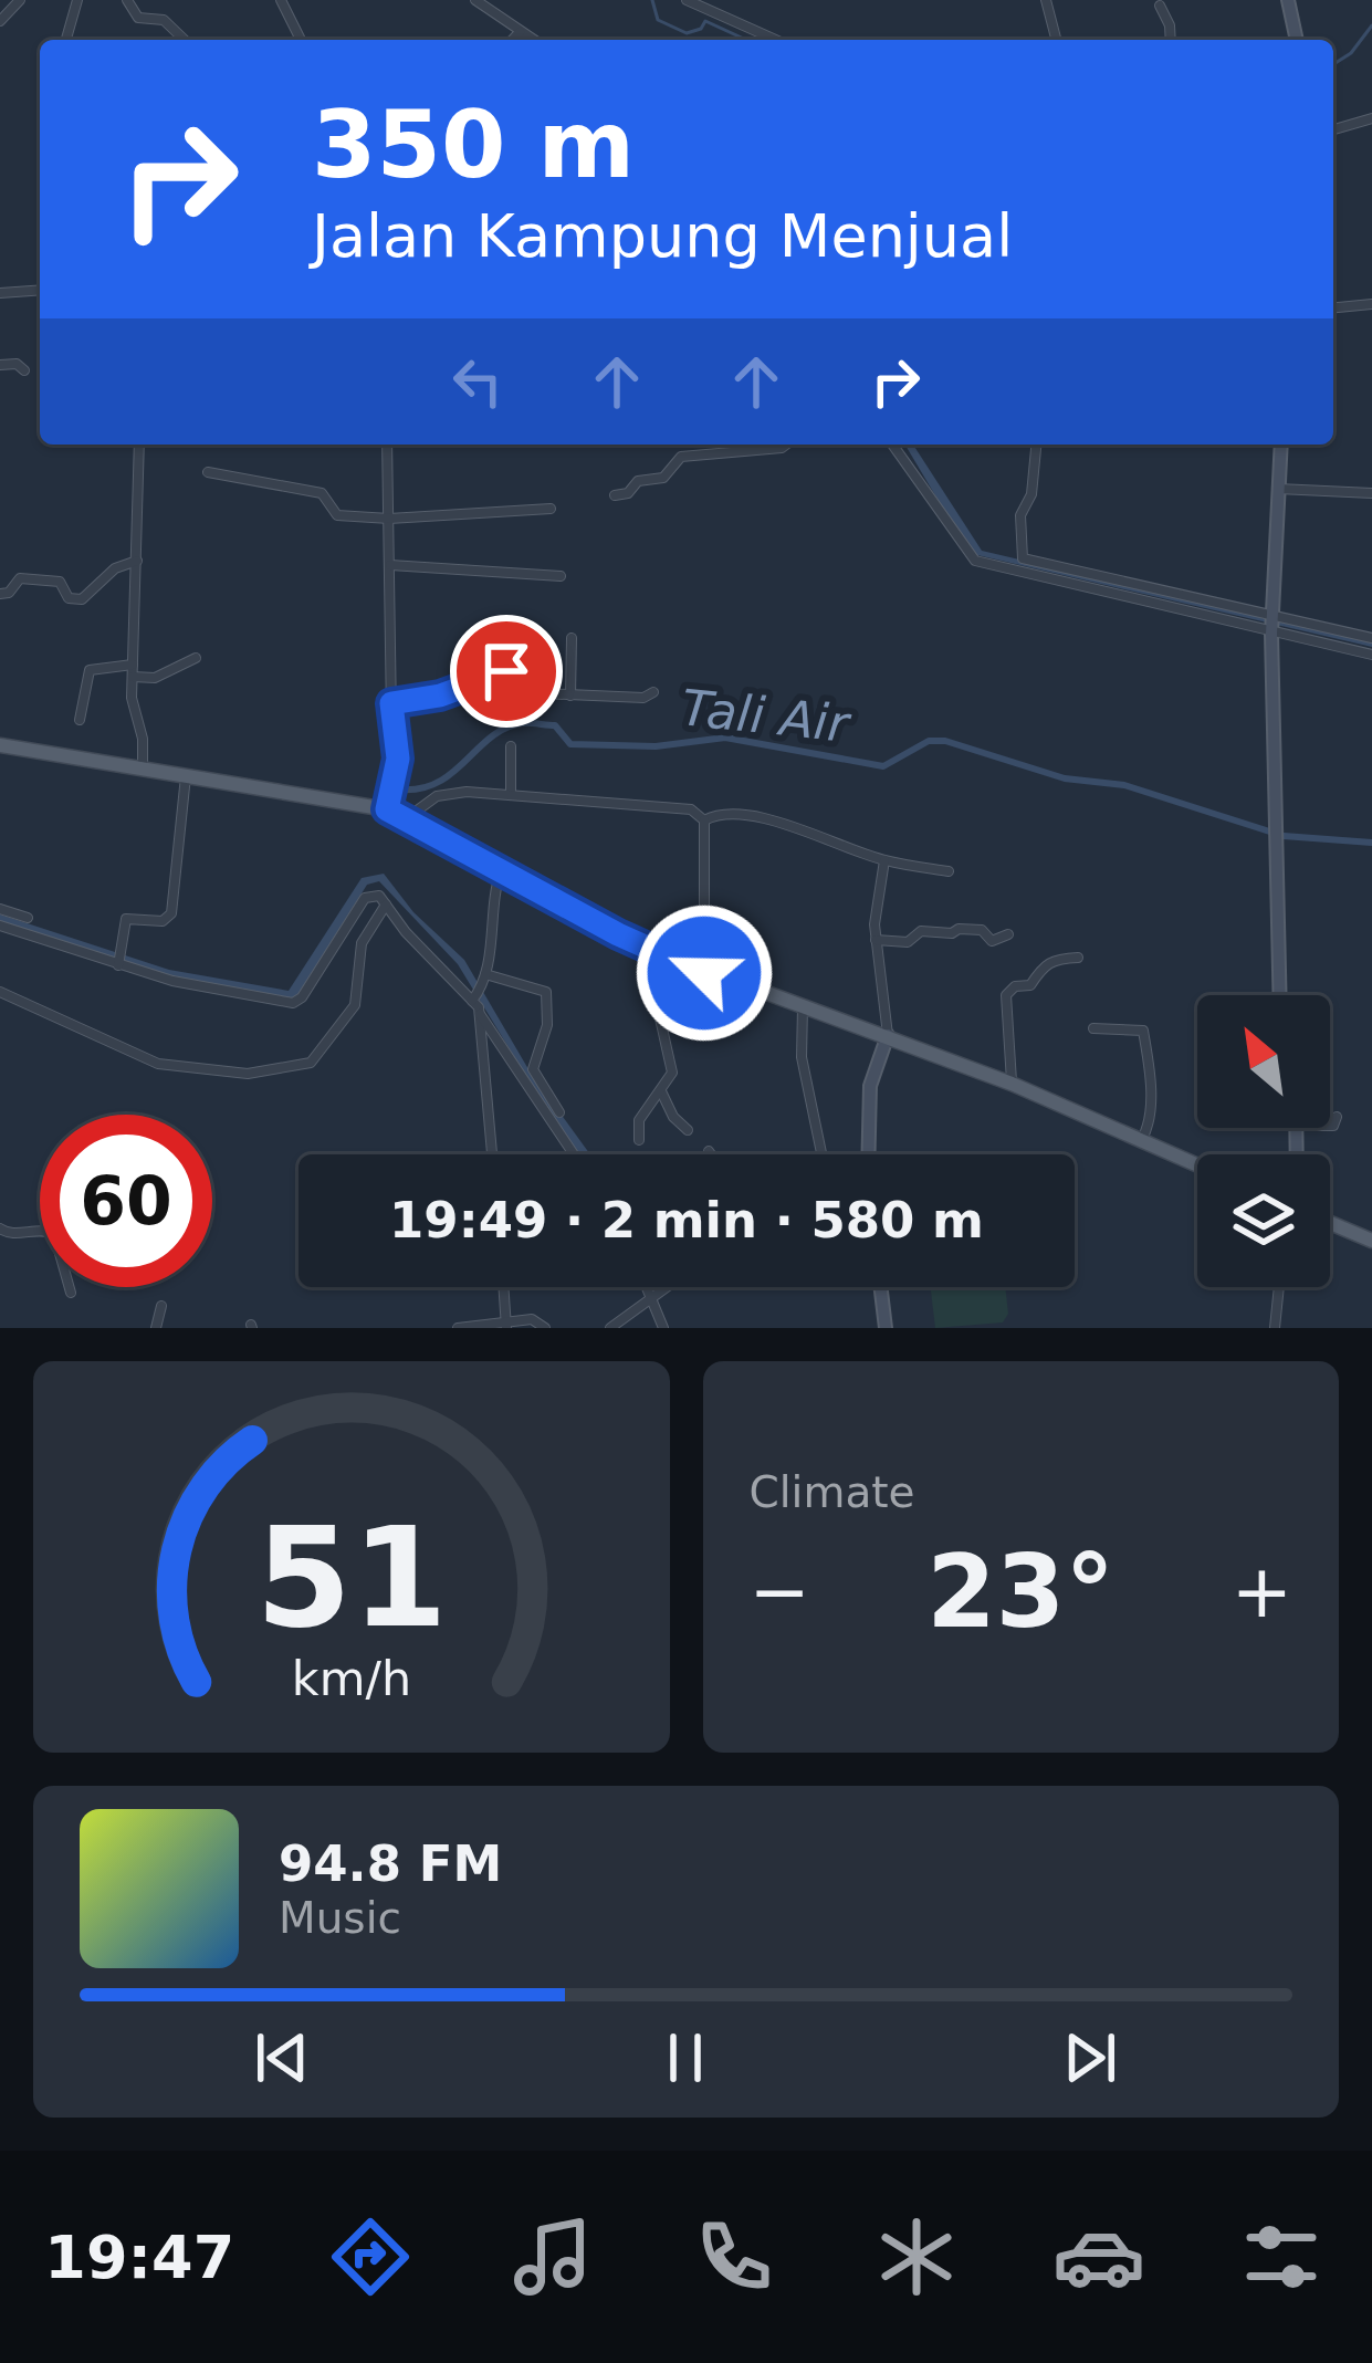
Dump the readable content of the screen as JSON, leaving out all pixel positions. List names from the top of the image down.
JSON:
{
  "water": ["Tali Air"],
  "north": "top left",
  "page": {
    "turn": ["350 m", "Jalan Kampung Menjual"],
    "limit": "60",
    "trip": "19:49 · 2 min · 580 m",
    "tile": "Climate",
    "heat": ["−", "23°", "+"],
    "song": ["94.8 FM", "Music"],
    "tabs": "19:47",
    "gauge": ["51", "km/h"]
  }
}
